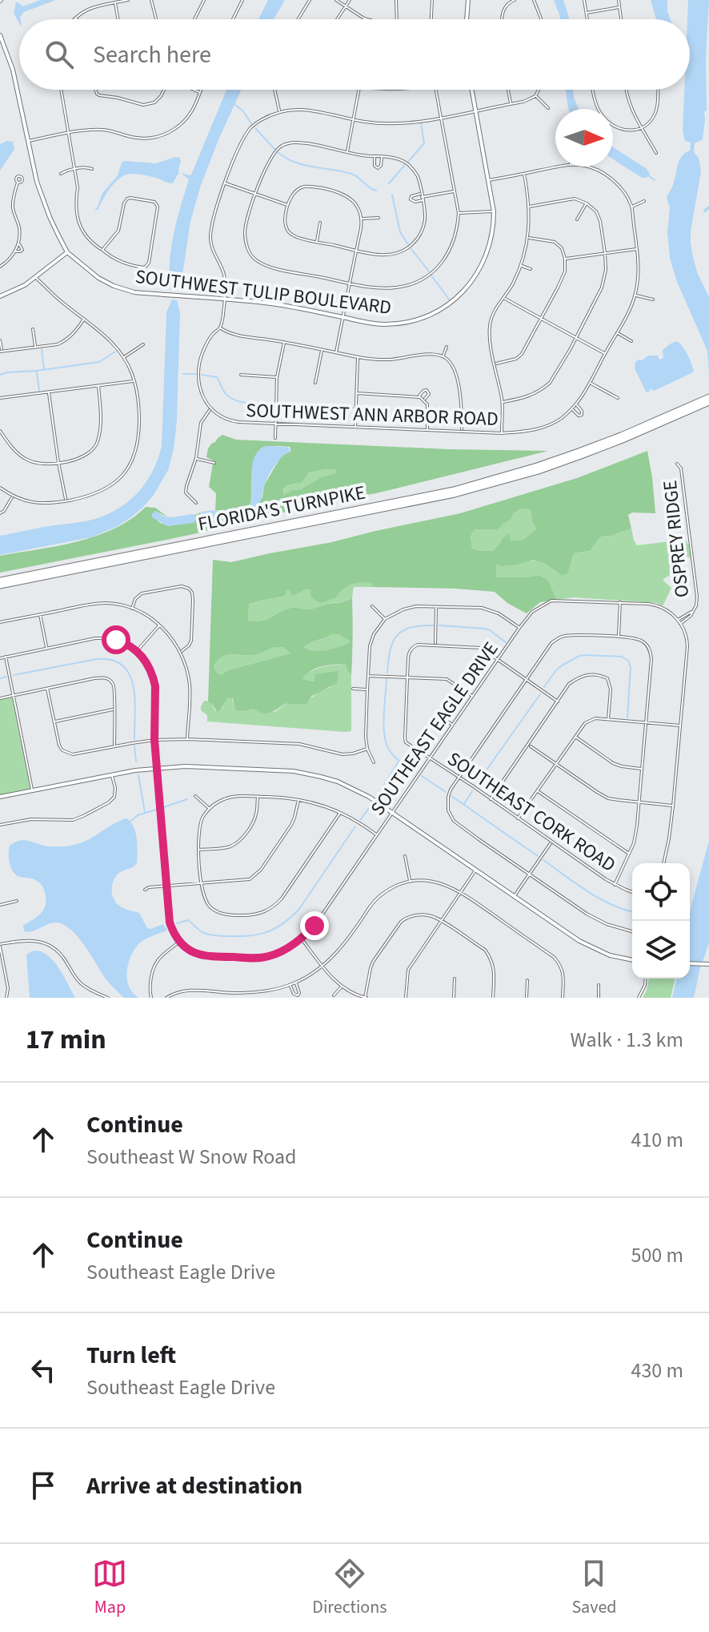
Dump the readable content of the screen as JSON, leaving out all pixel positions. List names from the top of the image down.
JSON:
{
  "streets": {
    "highway": ["FLORIDA'S TURNPIKE"],
    "street": [
      "SOUTHWEST TULIP BOULEVARD",
      "SOUTHWEST ANN ARBOR ROAD",
      "OSPREY RIDGE",
      "SOUTHEAST EAGLE DRIVE",
      "SOUTHEAST CORK ROAD"
    ]
  },
  "crossings": [
    ["SOUTHWEST TULIP BOULEVARD", "SOUTHWEST ANN ARBOR ROAD"],
    ["OSPREY RIDGE", "SOUTHEAST EAGLE DRIVE"],
    ["SOUTHEAST EAGLE DRIVE", "SOUTHEAST CORK ROAD"]
  ],
  "north": "right",
  "page": {
    "search": "Search here",
    "heading": ["17 min", "Walk · 1.3 km"],
    "list": [
      ["Continue", "Southeast W Snow Road", "410 m"],
      ["Continue", "Southeast Eagle Drive", "500 m"],
      ["Turn left", "Southeast Eagle Drive", "430 m"],
      "Arrive at destination"
    ],
    "nav": ["Map", "Directions", "Saved"]
  }
}
